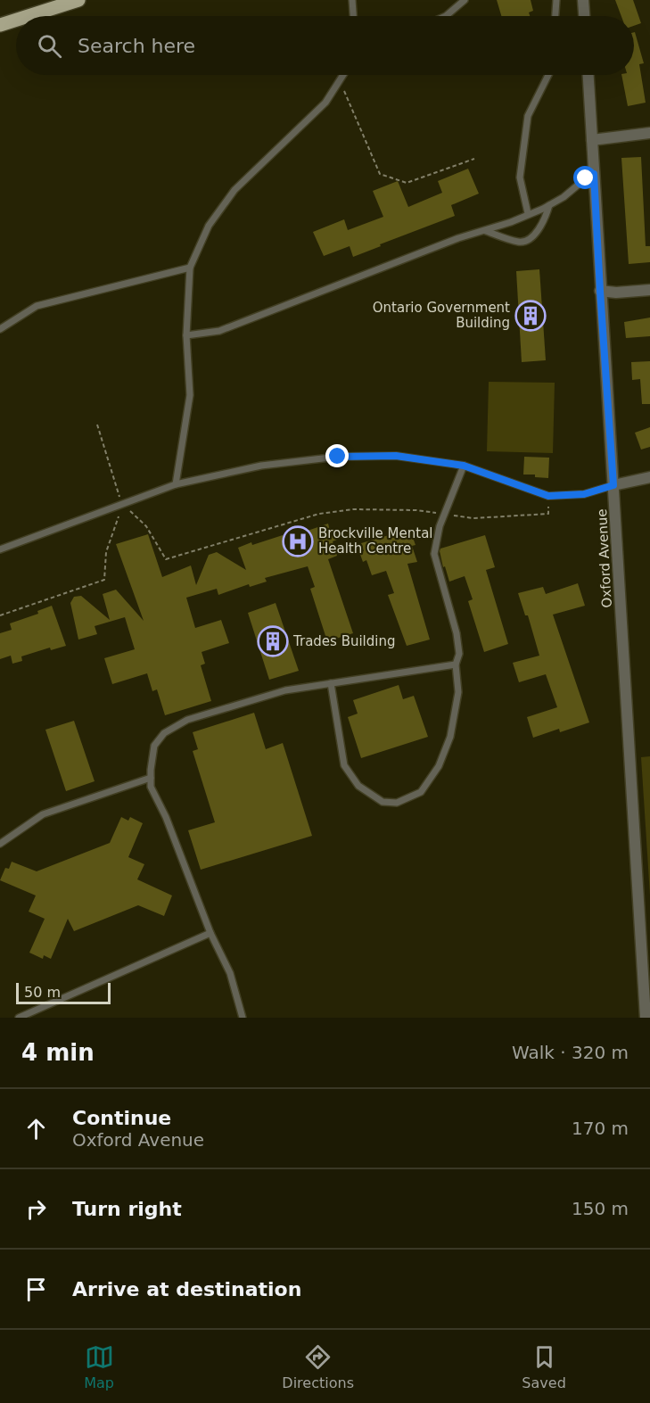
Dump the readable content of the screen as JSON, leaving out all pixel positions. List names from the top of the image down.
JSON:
{
  "streets": {
    "street": ["Oxford Avenue"]
  },
  "places": {
    "building": ["Ontario Government Building", "Trades Building"],
    "hospital": ["Brockville Mental Health Centre"]
  },
  "scale_bar": "50 m",
  "page": {
    "search": "Search here",
    "scale": "50 m",
    "heading": ["4 min", "Walk · 320 m"],
    "list": [
      ["Continue", "Oxford Avenue", "170 m"],
      ["Turn right", "150 m"],
      "Arrive at destination"
    ],
    "nav": ["Map", "Directions", "Saved"]
  }
}
